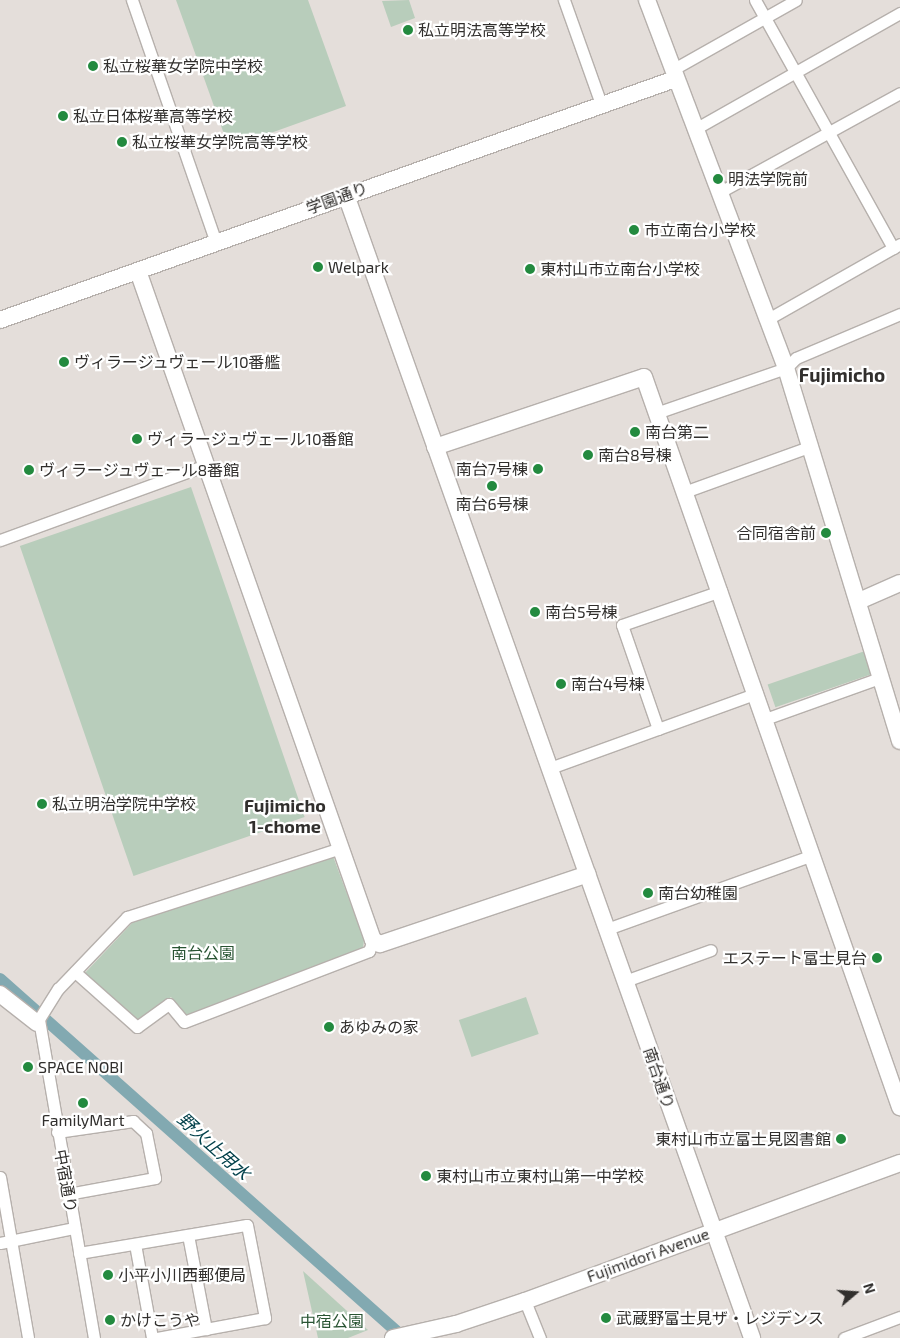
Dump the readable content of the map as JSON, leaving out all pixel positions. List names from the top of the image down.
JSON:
{
  "streets": {
    "street": [
      "学園通り",
      "南台通り",
      "中宿通り",
      "Fujimidori Avenue"
    ]
  },
  "crossings": [
    ["学園通り", "南台通り"],
    ["南台通り", "Fujimidori Avenue"]
  ],
  "districts": ["Fujimicho", "Fujimicho 1-chome"],
  "water": ["野火止用水"],
  "parks": ["南台公園", "中宿公園"],
  "places": [
    "私立明法高等学校",
    "私立桜華女学院中学校",
    "私立日体桜華高等学校",
    "私立桜華女学院高等学校",
    "明法学院前",
    "市立南台小学校",
    "Welpark",
    "東村山市立南台小学校",
    "ヴィラージュヴェール10番艦",
    "南台第二",
    "ヴィラージュヴェール10番館",
    "南台8号棟",
    "南台7号棟",
    "ヴィラージュヴェール8番館",
    "南台6号棟",
    "合同宿舎前",
    "南台5号棟",
    "南台4号棟",
    "私立明治学院中学校",
    "南台幼稚園",
    "エステート富士見台",
    "あゆみの家",
    "SPACE NOBI",
    "FamilyMart",
    "東村山市立富士見図書館",
    "東村山市立東村山第一中学校",
    "小平小川西郵便局",
    "武蔵野富士見ザ・レジデンス",
    "かけこうや"
  ],
  "north": "right"
}
